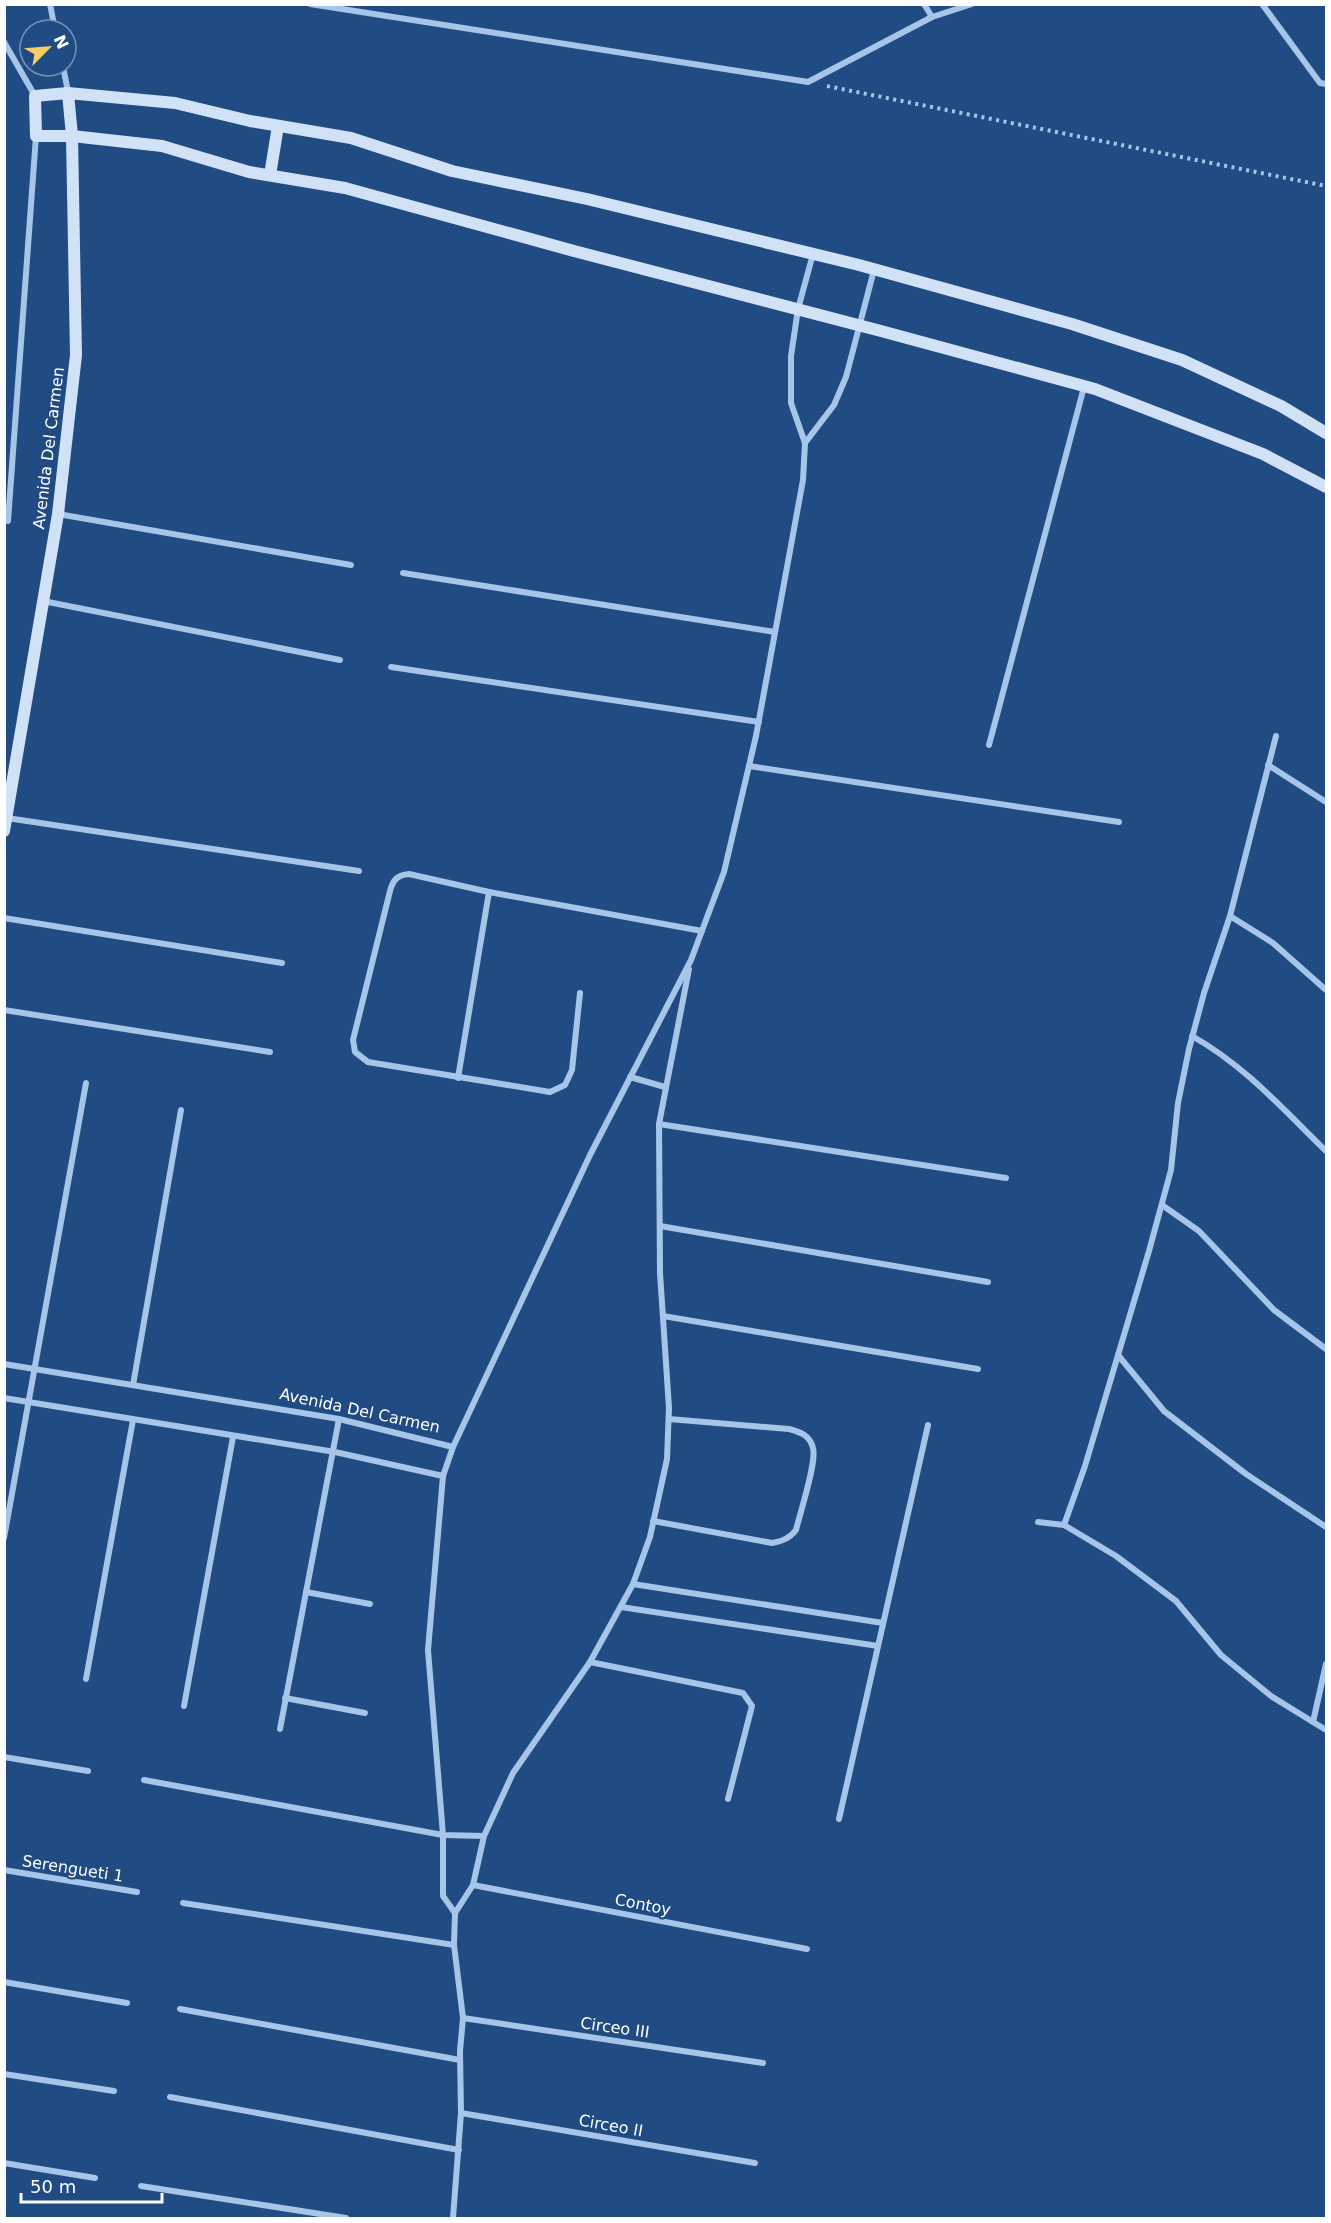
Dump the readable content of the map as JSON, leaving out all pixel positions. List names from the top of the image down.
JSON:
{
  "streets": {
    "main road": ["Avenida Del Carmen"],
    "street": [
      "Serengueti 1",
      "Contoy",
      "Circeo III",
      "Circeo II"
    ]
  },
  "scale_bar": "50 m",
  "north": "top right"
}
